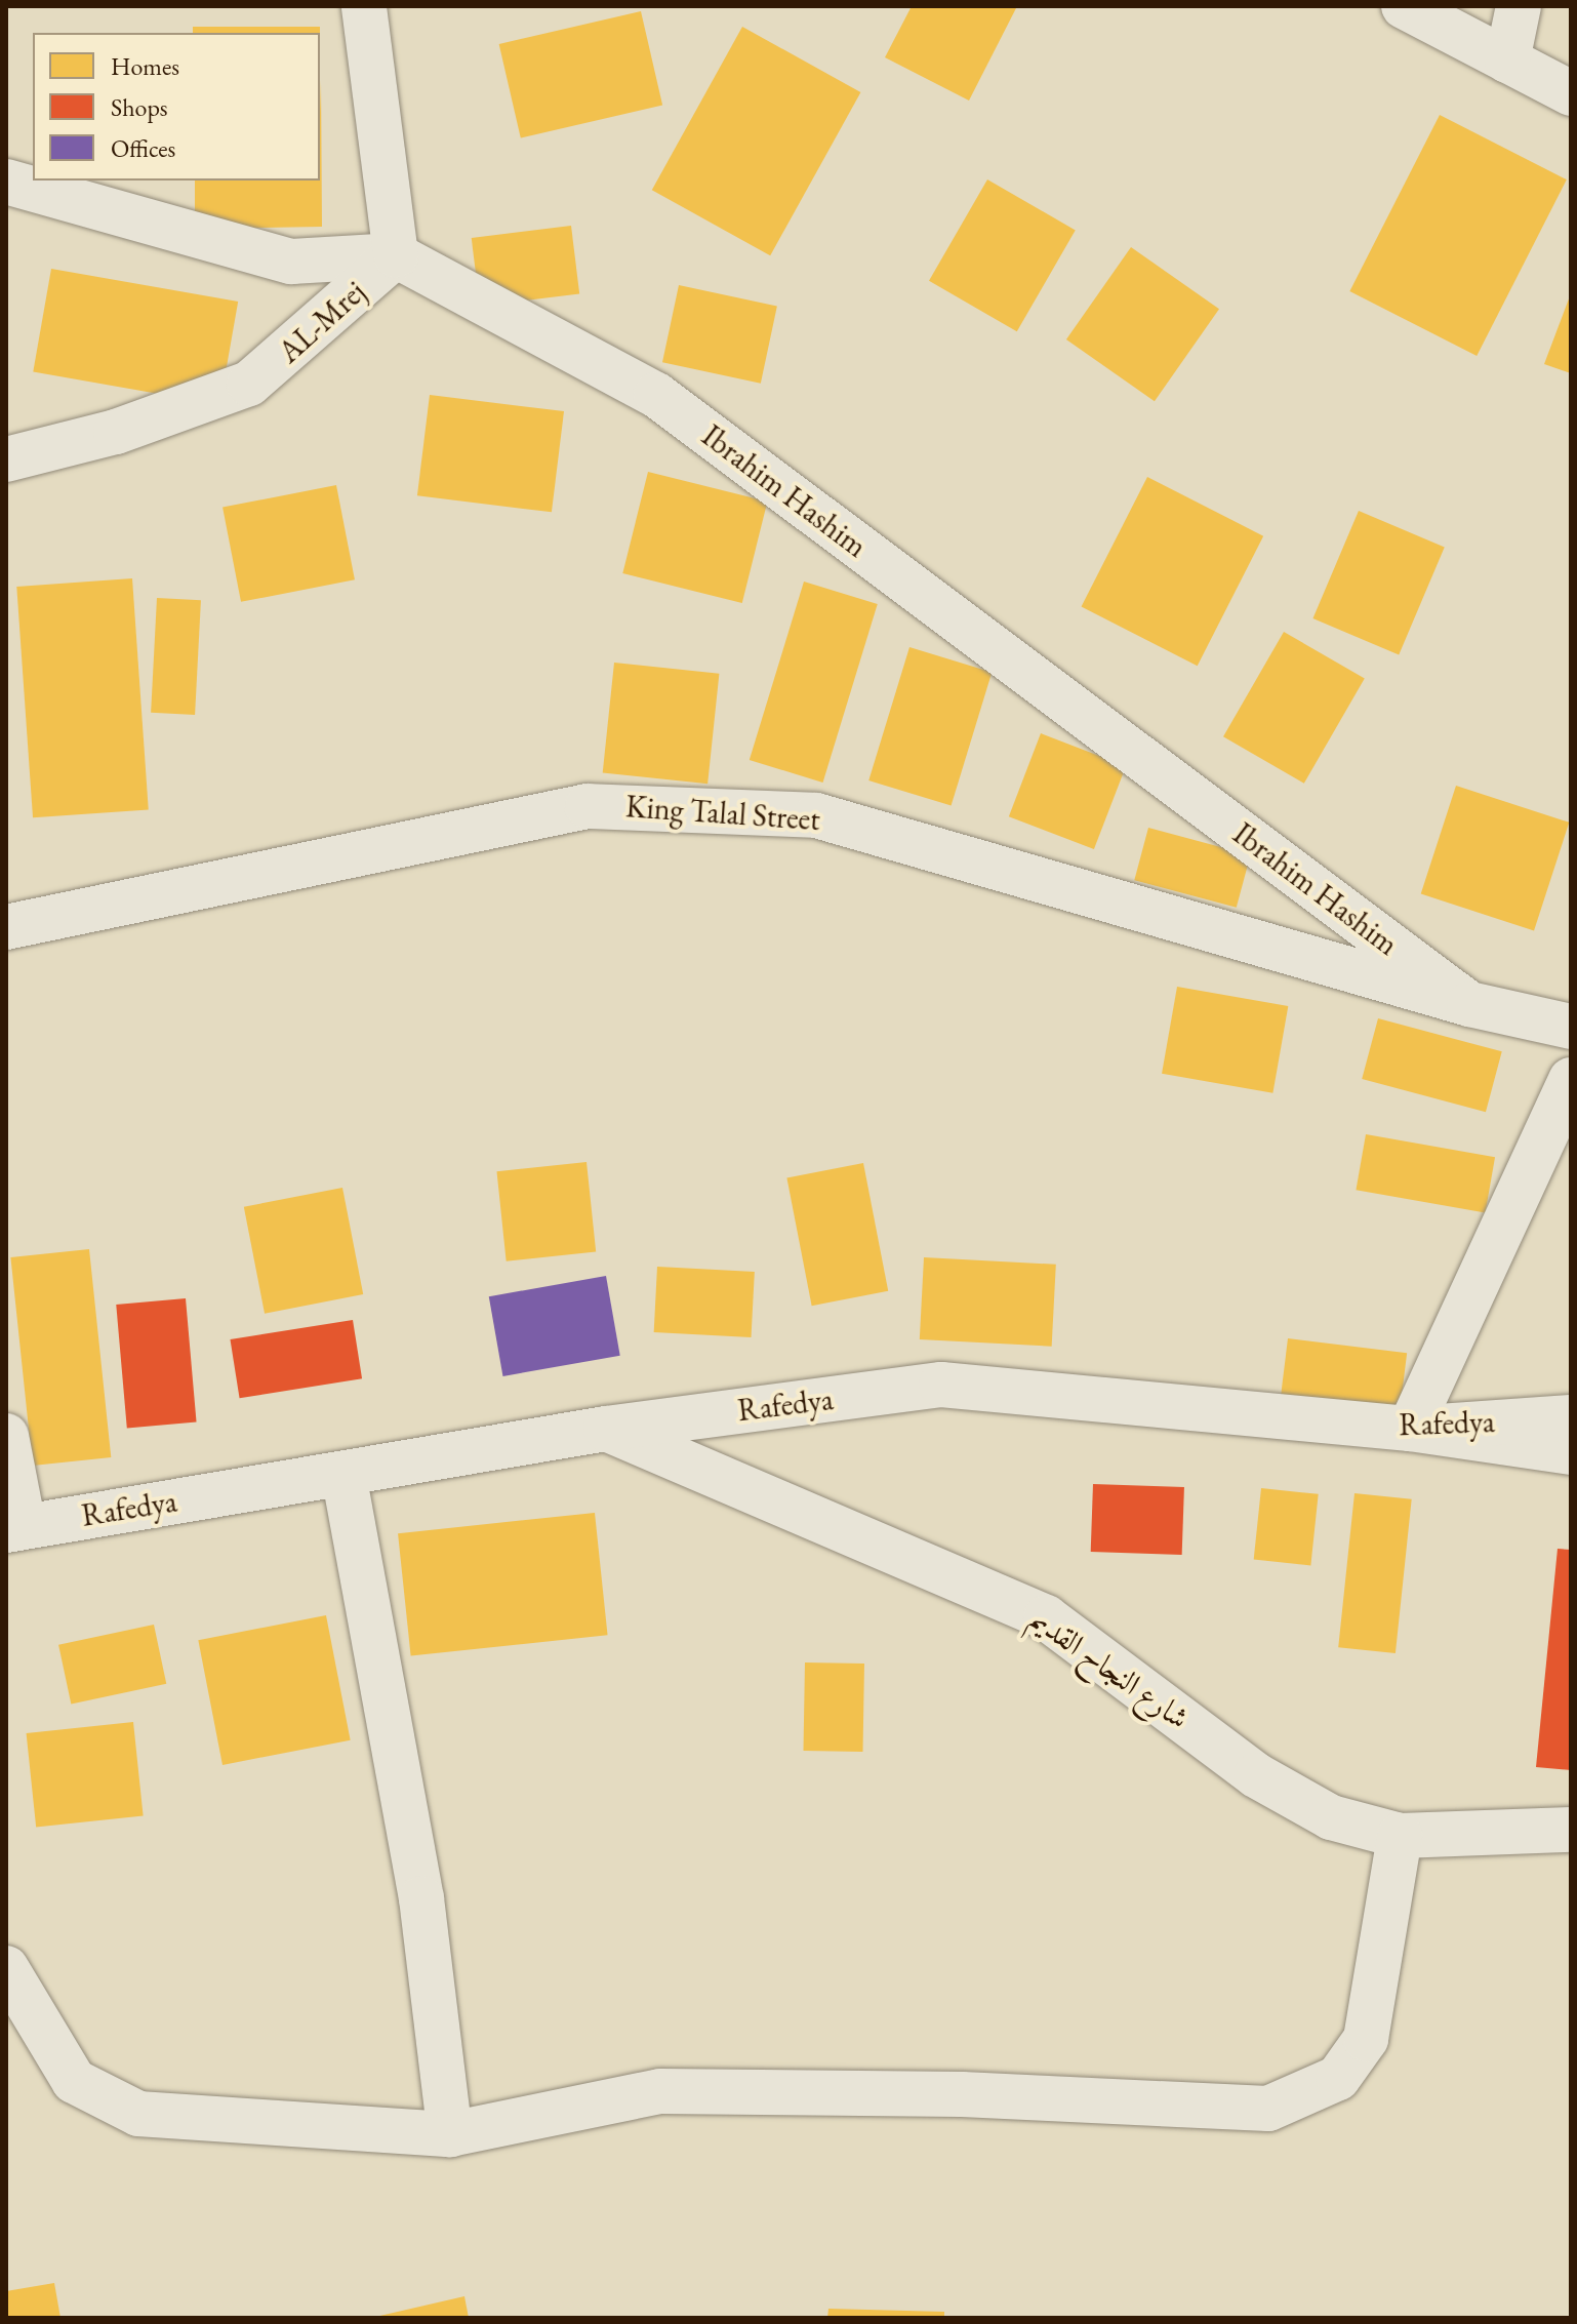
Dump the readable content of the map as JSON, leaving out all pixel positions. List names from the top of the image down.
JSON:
{
  "streets": {
    "street": [
      "AL-Mrej",
      "Ibrahim Hashim",
      "King Talal Street",
      "Rafedya",
      "شارع النجاح القديم"
    ]
  },
  "crossings": [
    ["AL-Mrej", "Ibrahim Hashim"],
    ["Ibrahim Hashim", "King Talal Street"],
    ["Rafedya", "شارع النجاح القديم"]
  ],
  "legend": ["Homes", "Shops", "Offices"]
}
